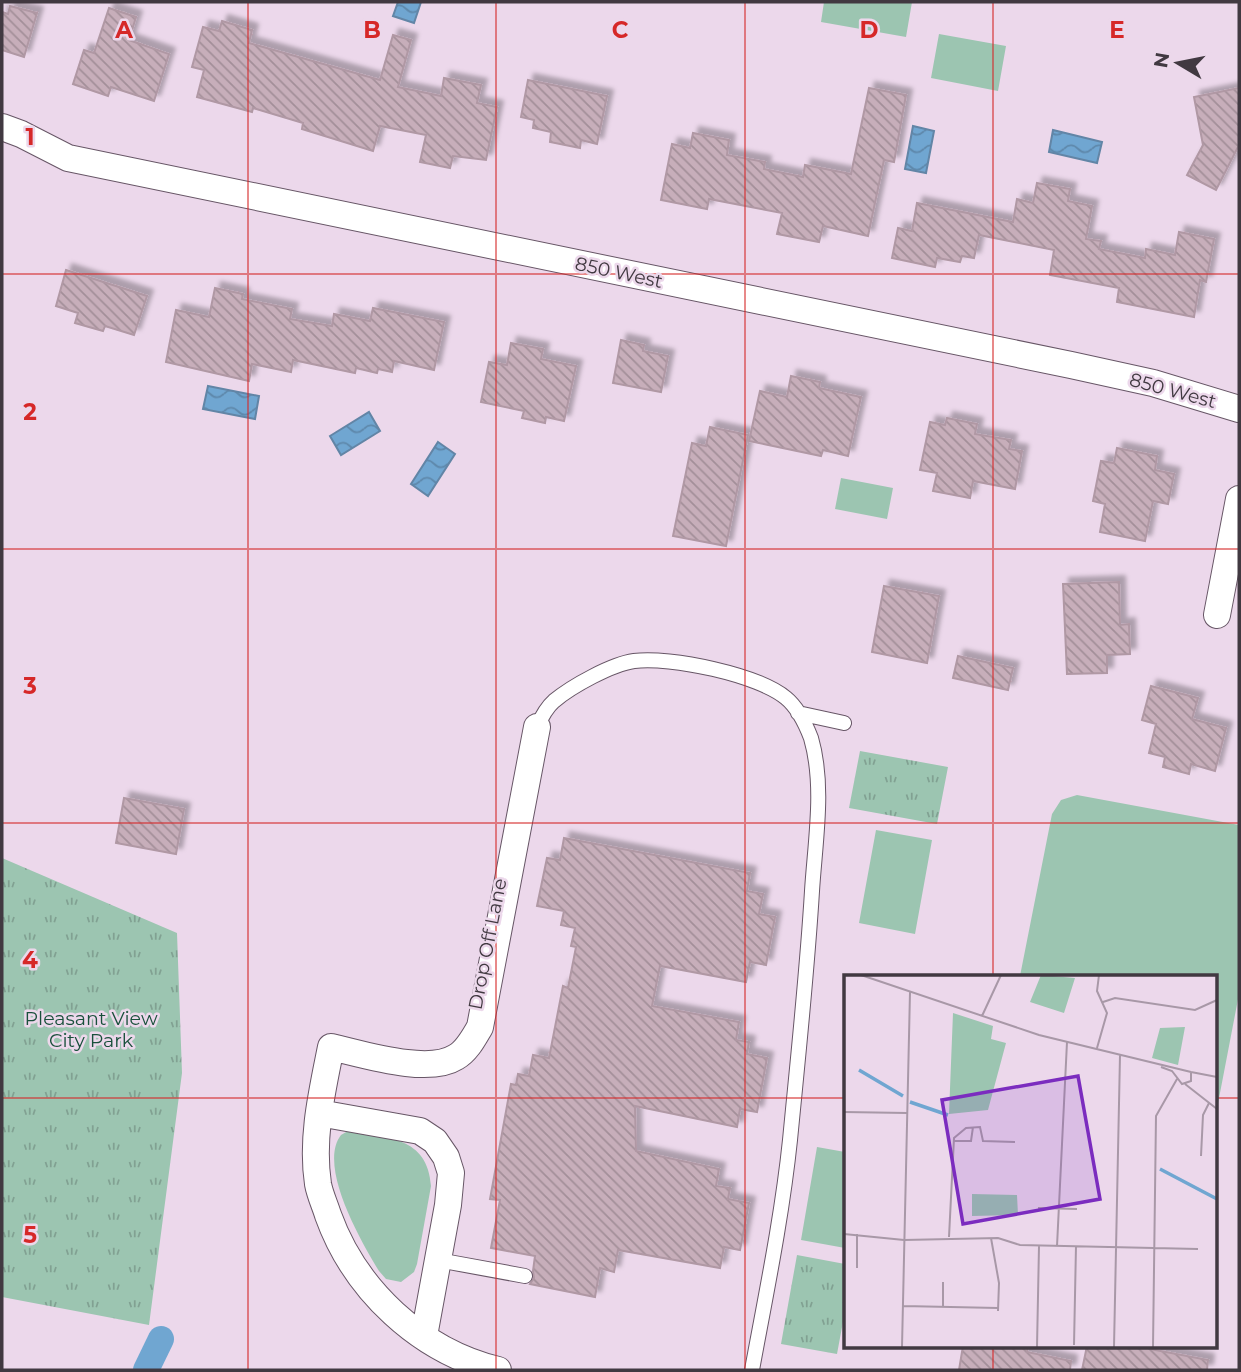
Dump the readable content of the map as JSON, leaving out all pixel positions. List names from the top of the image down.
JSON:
{
  "streets": {
    "street": ["850 West"]
  },
  "parks": ["Pleasant View City Park"],
  "north": "left",
  "grid": {
    "columns": [
      "A",
      "B",
      "C",
      "D",
      "E"
    ],
    "rows": [
      "1",
      "2",
      "3",
      "4",
      "5"
    ]
  }
}
